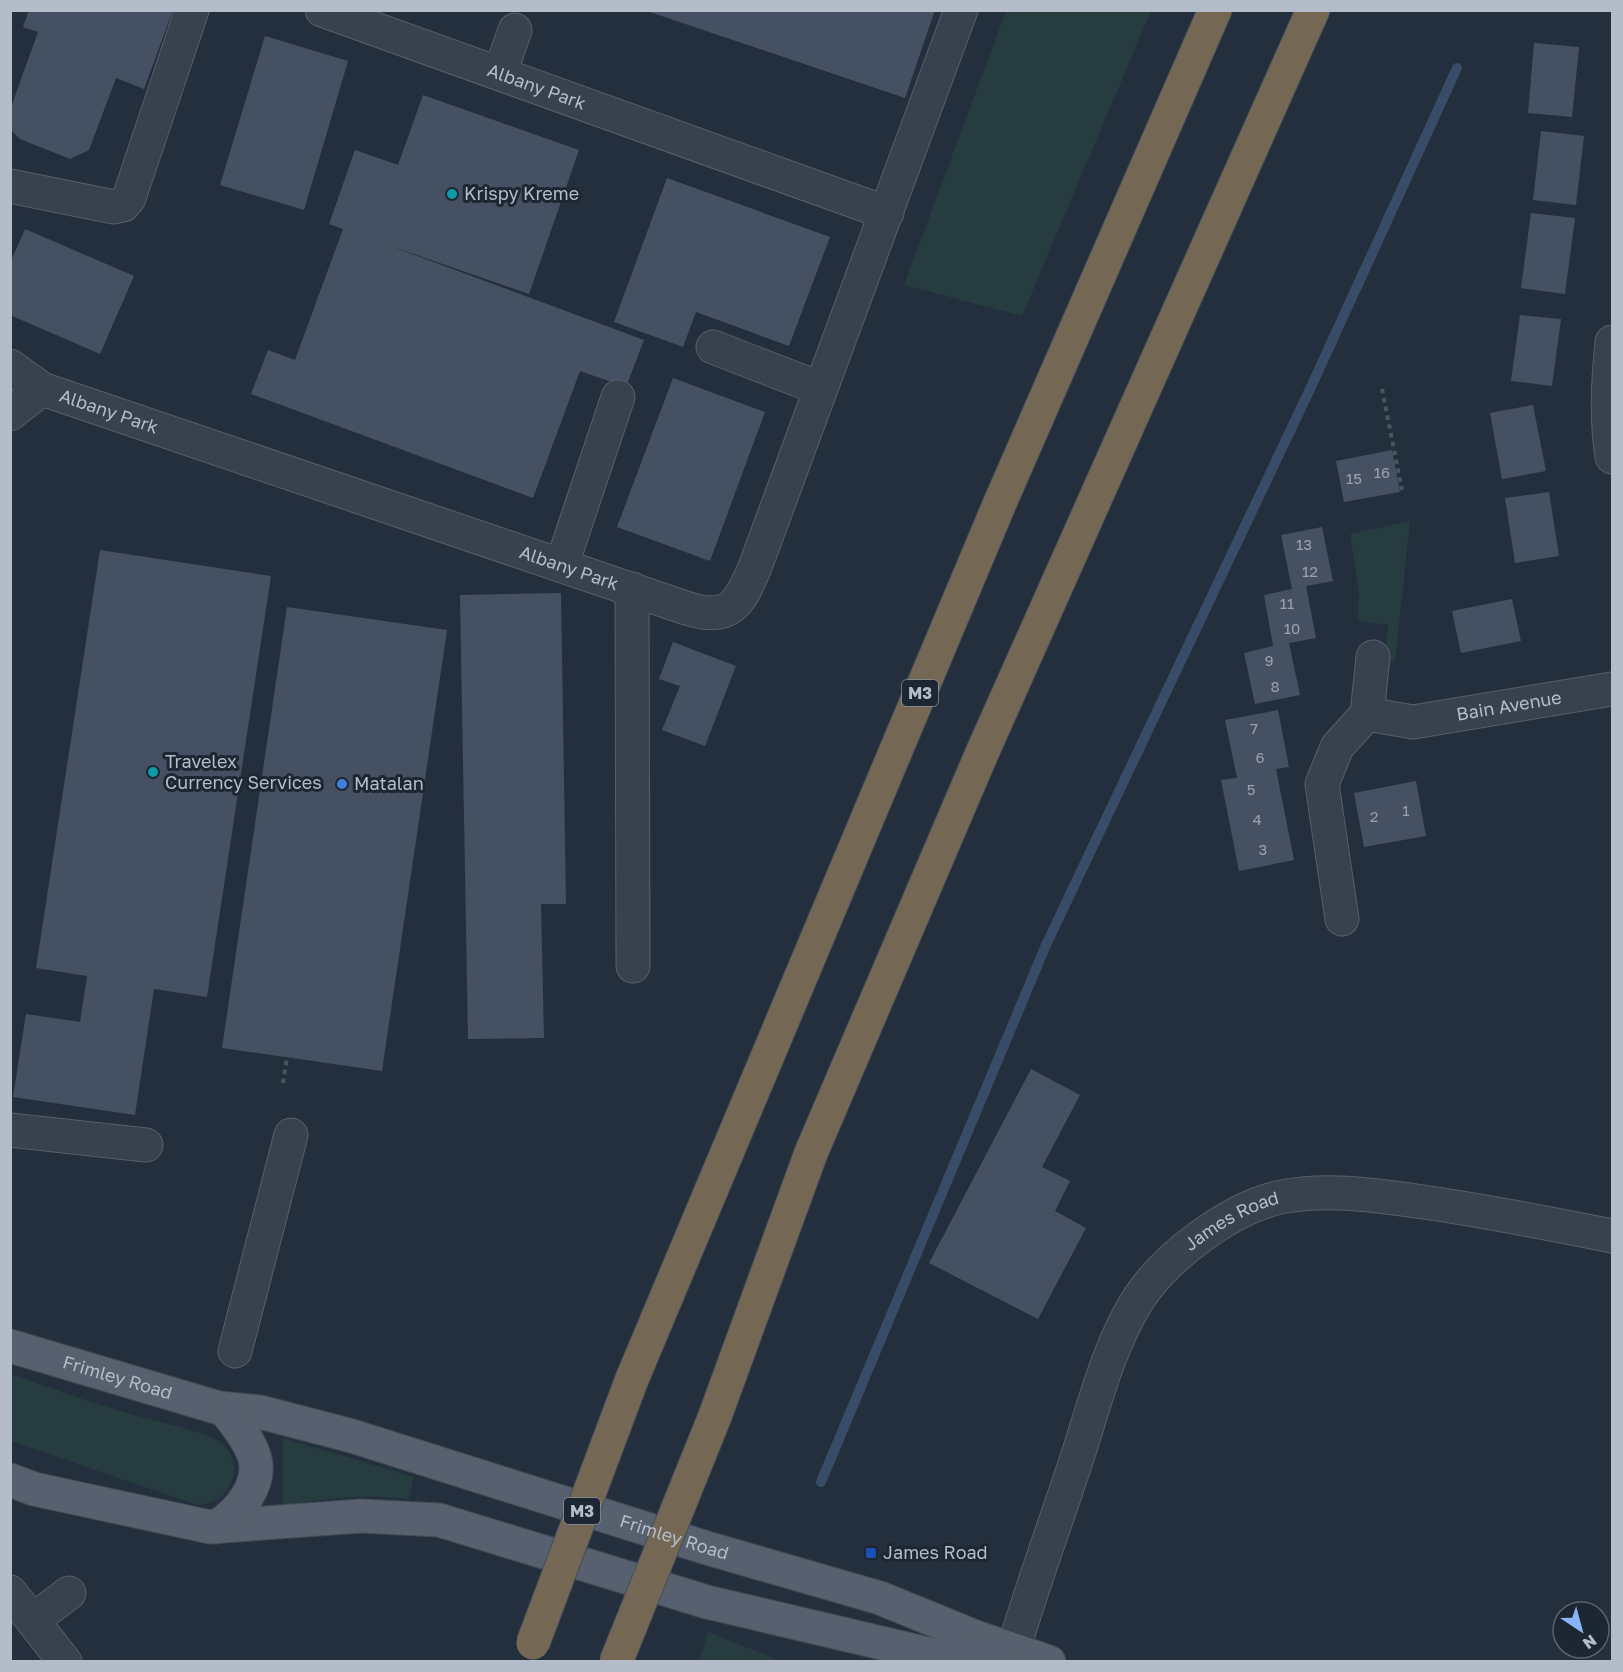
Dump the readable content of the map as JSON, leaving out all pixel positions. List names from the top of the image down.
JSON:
{
  "streets": {
    "highway": ["M3"],
    "main road": ["Frimley Road"],
    "street": ["Albany Park", "Bain Avenue", "James Road"]
  },
  "crossings": [
    ["James Road", "Frimley Road"]
  ],
  "places": {
    "other": ["Krispy Kreme", "Travelex Currency Services", "Matalan"],
    "transit": ["James Road"]
  },
  "house_numbers": [
    "16",
    "15",
    "13",
    "12",
    "11",
    "10",
    "9",
    "8",
    "7",
    "6",
    "5",
    "1",
    "2",
    "4",
    "3"
  ],
  "north": "bottom right"
}
